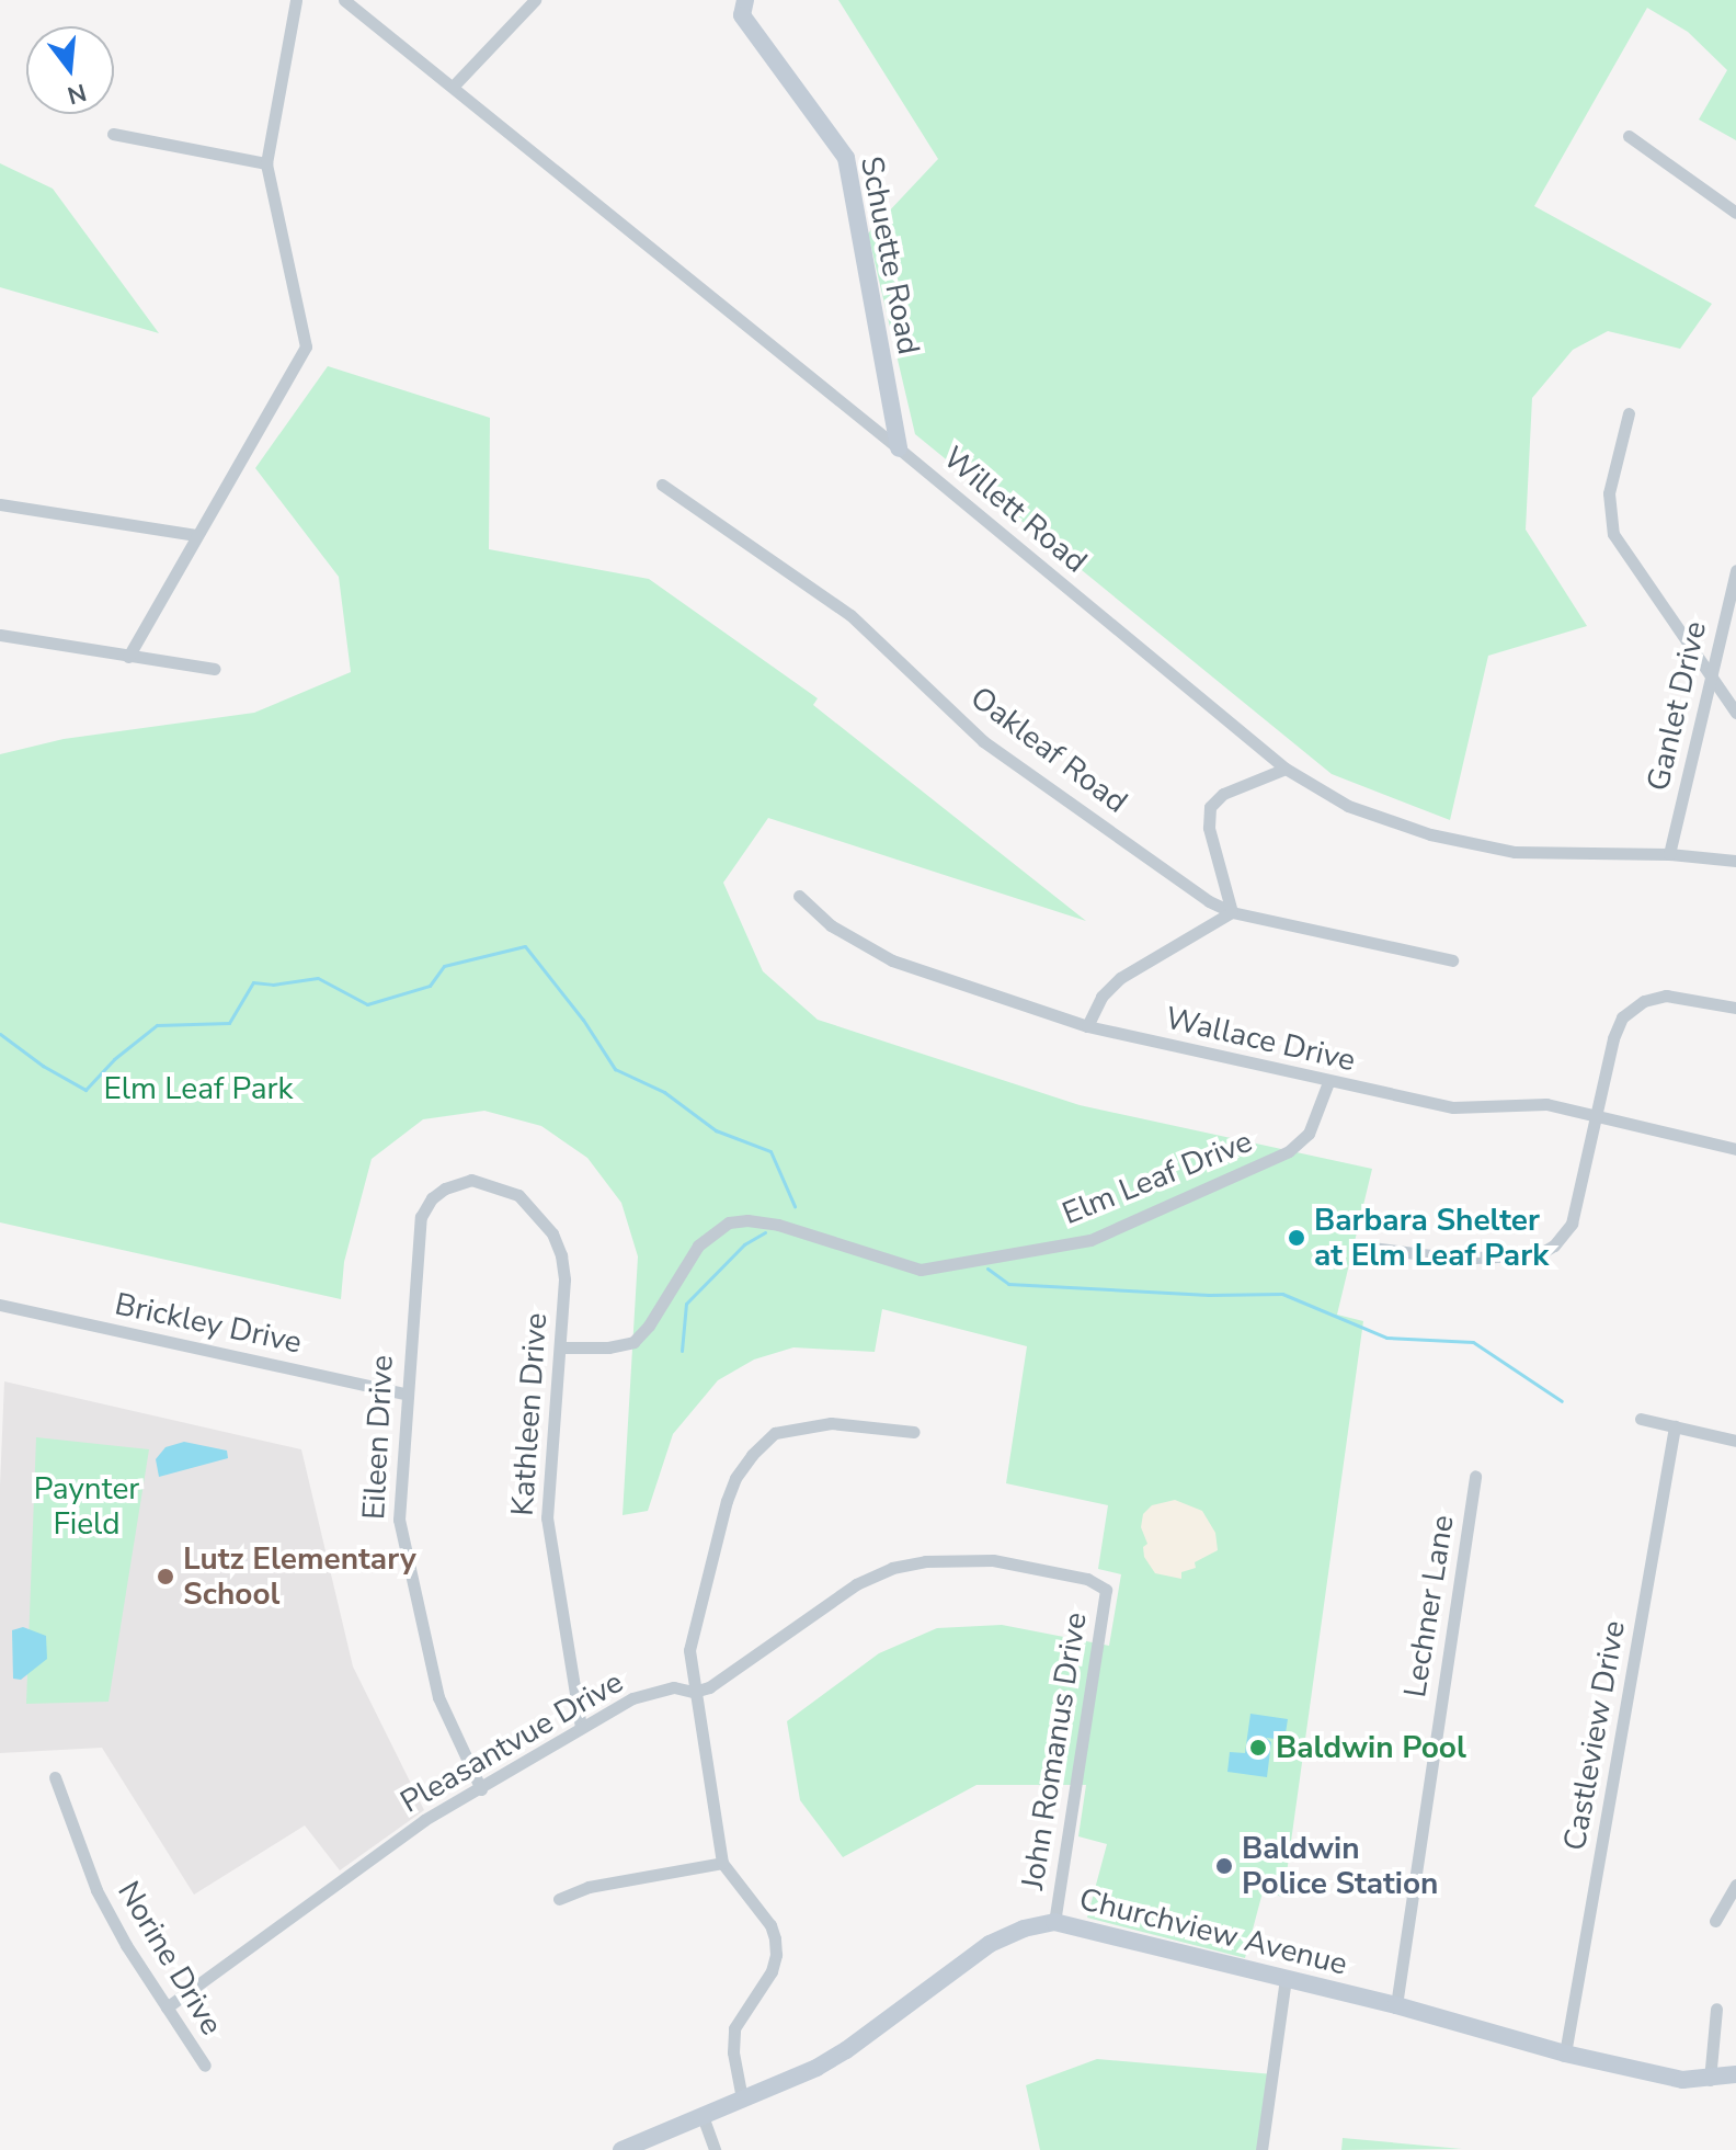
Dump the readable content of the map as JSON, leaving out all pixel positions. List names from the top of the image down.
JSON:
{
  "streets": {
    "street": [
      "Schuette Road",
      "Willett Road",
      "Ganlet Drive",
      "Oakleaf Road",
      "Wallace Drive",
      "Elm Leaf Drive",
      "Brickley Drive",
      "Kathleen Drive",
      "Eileen Drive",
      "Lechner Lane",
      "Castleview Drive",
      "Pleasantvue Drive",
      "John Romanus Drive",
      "Churchview Avenue",
      "Norine Drive"
    ]
  },
  "crossings": [
    ["Schuette Road", "Willett Road"],
    ["Willett Road", "Ganlet Drive"],
    ["Wallace Drive", "Elm Leaf Drive"],
    ["Elm Leaf Drive", "Kathleen Drive"],
    ["Brickley Drive", "Eileen Drive"],
    ["Kathleen Drive", "Eileen Drive"],
    ["Kathleen Drive", "Pleasantvue Drive"],
    ["Eileen Drive", "Pleasantvue Drive"],
    ["Lechner Lane", "Churchview Avenue"],
    ["Castleview Drive", "Churchview Avenue"],
    ["Pleasantvue Drive", "John Romanus Drive"],
    ["Pleasantvue Drive", "Norine Drive"],
    ["John Romanus Drive", "Churchview Avenue"]
  ],
  "parks": ["Elm Leaf Park", "Paynter Field"],
  "places": [
    "Barbara Shelter at Elm Leaf Park",
    "Lutz Elementary School",
    "Baldwin Pool",
    "Baldwin Police Station"
  ],
  "north": "bottom"
}
